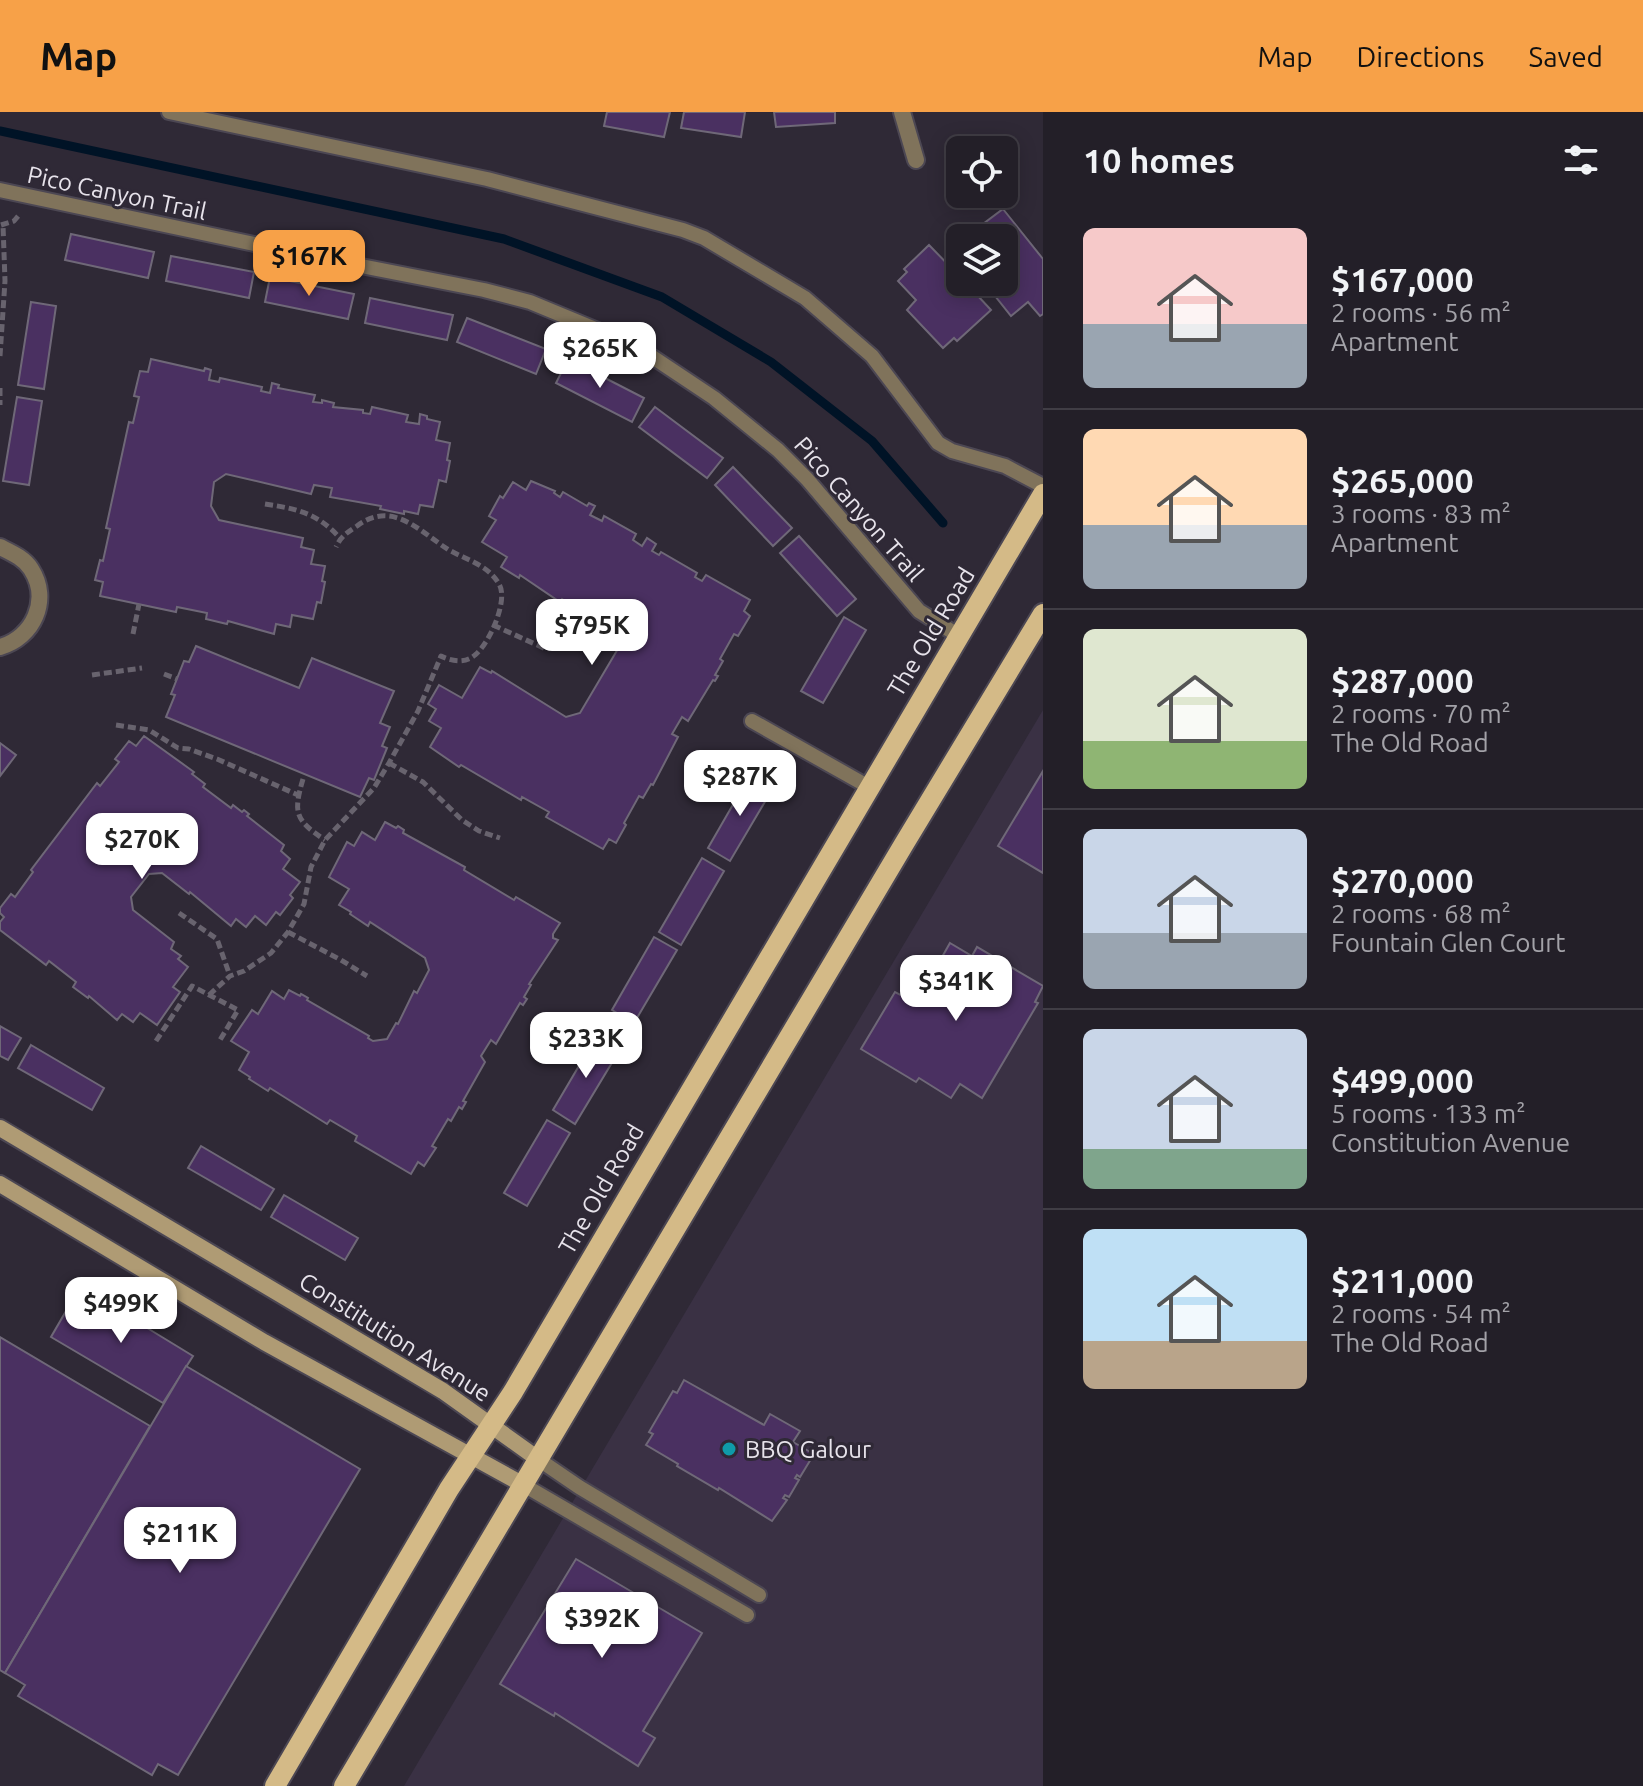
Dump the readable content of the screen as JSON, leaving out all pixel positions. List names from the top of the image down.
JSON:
{
  "streets": {
    "main road": ["The Old Road", "Constitution Avenue"],
    "lane": ["Pico Canyon Trail"]
  },
  "crossings": [
    ["Pico Canyon Trail", "The Old Road"],
    ["The Old Road", "Constitution Avenue"]
  ],
  "places": ["BBQ Galour"],
  "page": {
    "header": "Map",
    "nav": ["Map", "Directions", "Saved"],
    "heading": "10 homes",
    "list": [
      {
        "name": "$167,000",
        "note": "2 rooms · 56 m² · Apartment"
      },
      {
        "name": "$265,000",
        "note": "3 rooms · 83 m² · Apartment"
      },
      {
        "name": "$287,000",
        "note": "2 rooms · 70 m² · The Old Road"
      },
      {
        "name": "$270,000",
        "note": "2 rooms · 68 m² · Fountain Glen Court"
      },
      {
        "name": "$499,000",
        "note": "5 rooms · 133 m² · Constitution Avenue"
      },
      {
        "name": "$211,000",
        "note": "2 rooms · 54 m² · The Old Road"
      }
    ],
    "price": [
      "$167K",
      "$265K",
      "$795K",
      "$287K",
      "$270K",
      "$341K",
      "$233K",
      "$499K",
      "$211K",
      "$392K"
    ]
  }
}
